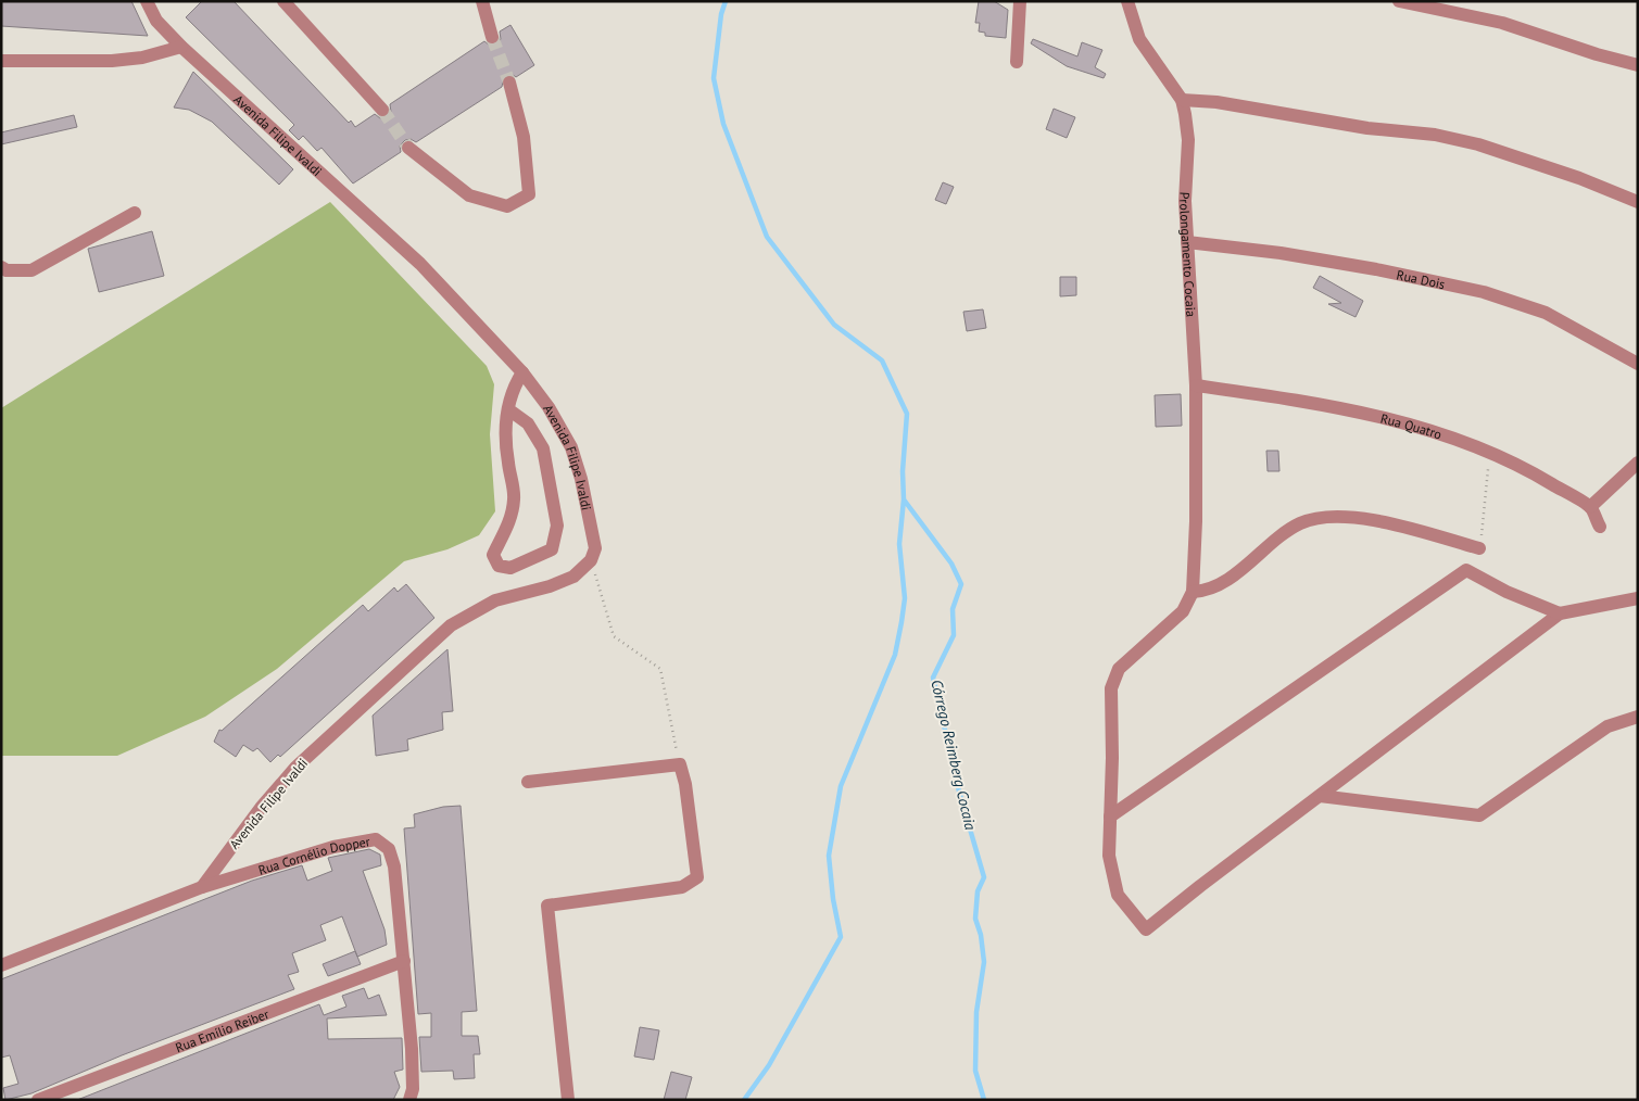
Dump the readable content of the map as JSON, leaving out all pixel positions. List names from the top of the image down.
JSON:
{
  "streets": {
    "street": [
      "Avenida Filipe Ivaldi",
      "Prolongamento Cocaia",
      "Rua Dois",
      "Rua Quatro",
      "Rua Cornélio Dopper",
      "Rua Emílio Reiber"
    ]
  },
  "crossings": [
    ["Avenida Filipe Ivaldi", "Rua Cornélio Dopper"],
    ["Prolongamento Cocaia", "Rua Dois"],
    ["Prolongamento Cocaia", "Rua Quatro"],
    ["Rua Cornélio Dopper", "Rua Emílio Reiber"]
  ],
  "water": ["Córrego Reimberg Cocaia"]
}
